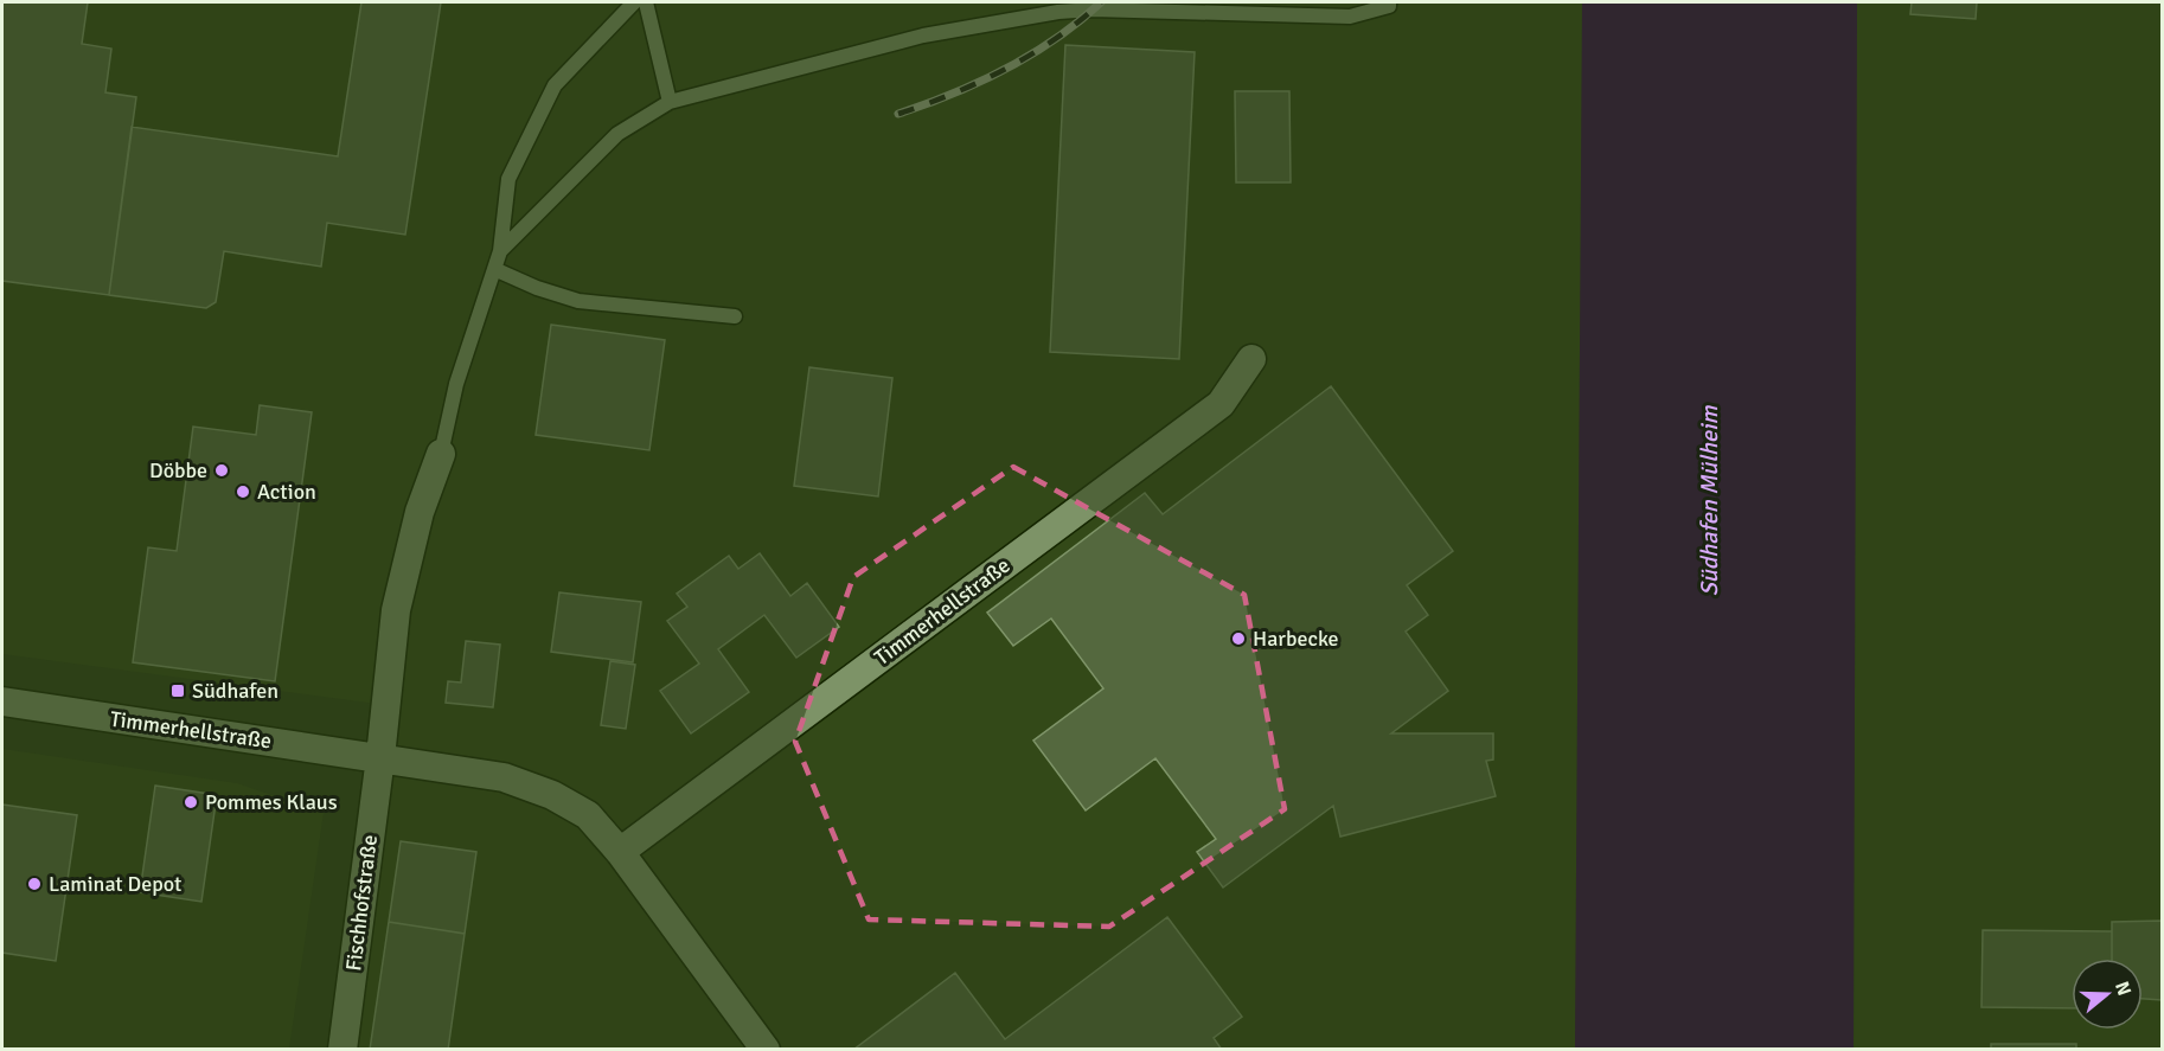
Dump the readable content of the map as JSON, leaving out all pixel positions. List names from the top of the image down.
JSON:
{
  "streets": {
    "street": ["Timmerhellstraße", "Fischhofstraße"]
  },
  "crossings": [
    ["Timmerhellstraße", "Fischhofstraße"]
  ],
  "water": ["Südhafen Mülheim"],
  "places": {
    "other": [
      "Döbbe",
      "Action",
      "Harbecke",
      "Pommes Klaus",
      "Laminat Depot"
    ],
    "transit": ["Südhafen"]
  },
  "north": "right"
}
